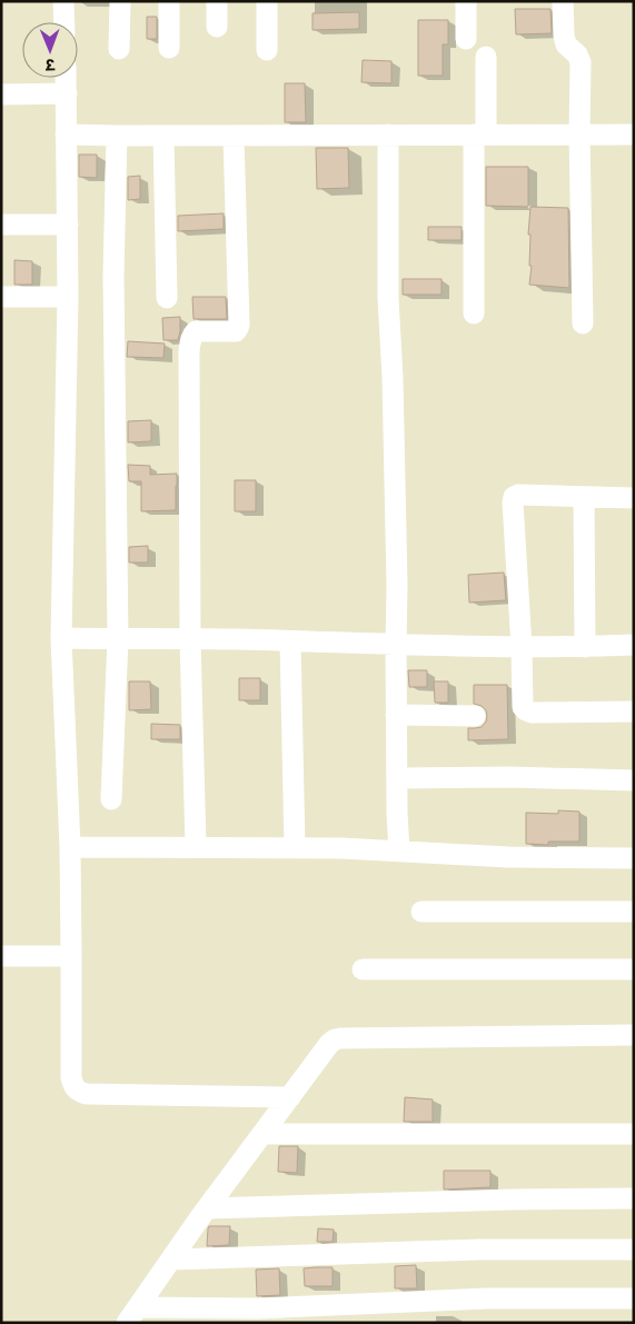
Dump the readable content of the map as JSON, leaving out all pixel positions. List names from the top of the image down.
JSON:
{
  "north": "bottom"
}
